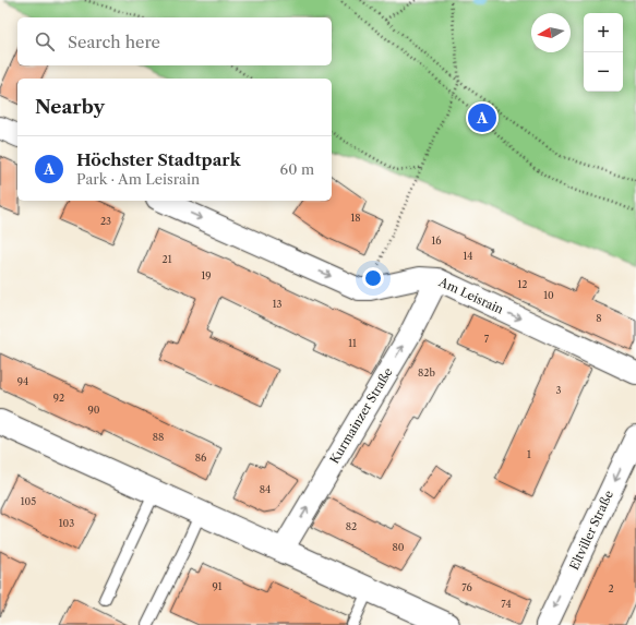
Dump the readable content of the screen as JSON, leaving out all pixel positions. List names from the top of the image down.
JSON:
{
  "streets": {
    "street": ["Am Leisrain", "Kurmainzer Straße", "Eltviller Straße"]
  },
  "crossings": [
    ["Am Leisrain", "Kurmainzer Straße"]
  ],
  "one_way": ["Am Leisrain", "Kurmainzer Straße", "Eltviller Straße"],
  "house_numbers": [
    "18",
    "23",
    "16",
    "14",
    "21",
    "19",
    "12",
    "10",
    "13",
    "8",
    "7",
    "11",
    "82b",
    "94",
    "3",
    "92",
    "90",
    "88",
    "1",
    "86",
    "84",
    "105",
    "103",
    "82",
    "80",
    "91",
    "76",
    "2",
    "74"
  ],
  "north": "left",
  "page": {
    "map_buttons": ["+", "−"],
    "search": "Search here",
    "heading": "Nearby",
    "pins": "A",
    "list": [
      {
        "mark": "A",
        "name": "Höchster Stadtpark",
        "note": "Park · Am Leisrain",
        "value": "60 m"
      }
    ]
  }
}
